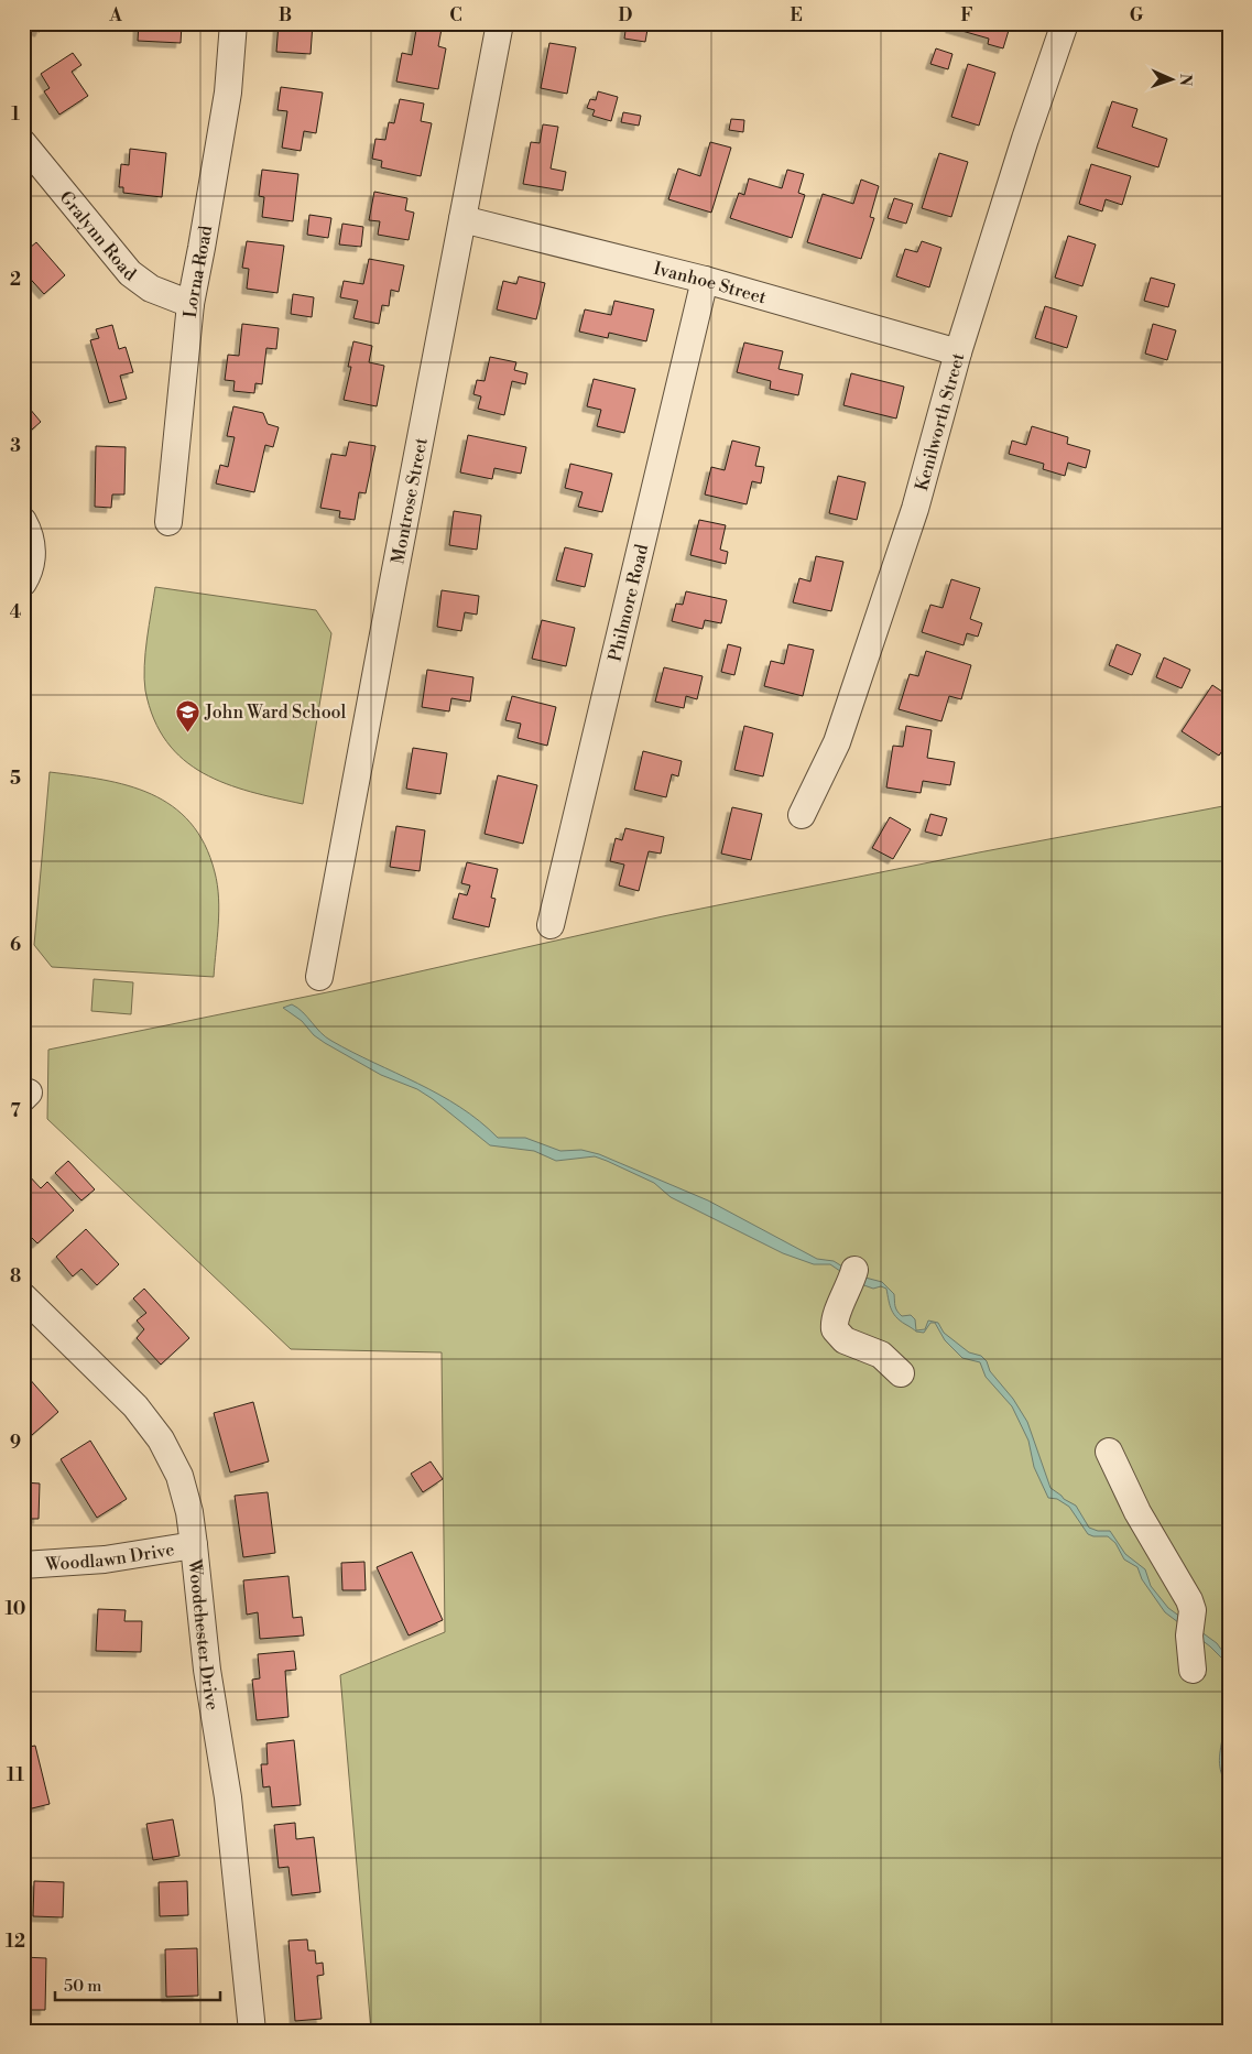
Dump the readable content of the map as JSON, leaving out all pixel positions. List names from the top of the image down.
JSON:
{
  "streets": {
    "street": [
      "Gralynn Road",
      "Lorna Road",
      "Ivanhoe Street",
      "Kenilworth Street",
      "Montrose Street",
      "Philmore Road",
      "Woodlawn Drive",
      "Woodchester Drive"
    ]
  },
  "crossings": [
    ["Gralynn Road", "Lorna Road"],
    ["Ivanhoe Street", "Kenilworth Street"],
    ["Ivanhoe Street", "Montrose Street"],
    ["Ivanhoe Street", "Philmore Road"],
    ["Woodlawn Drive", "Woodchester Drive"]
  ],
  "places": {
    "school or university": ["John Ward School"]
  },
  "scale_bar": "50 m",
  "north": "right",
  "grid": {
    "columns": [
      "A",
      "B",
      "C",
      "D",
      "E",
      "F",
      "G"
    ],
    "rows": [
      "1",
      "2",
      "3",
      "4",
      "5",
      "6",
      "7",
      "8",
      "9",
      "10",
      "11",
      "12"
    ]
  }
}
